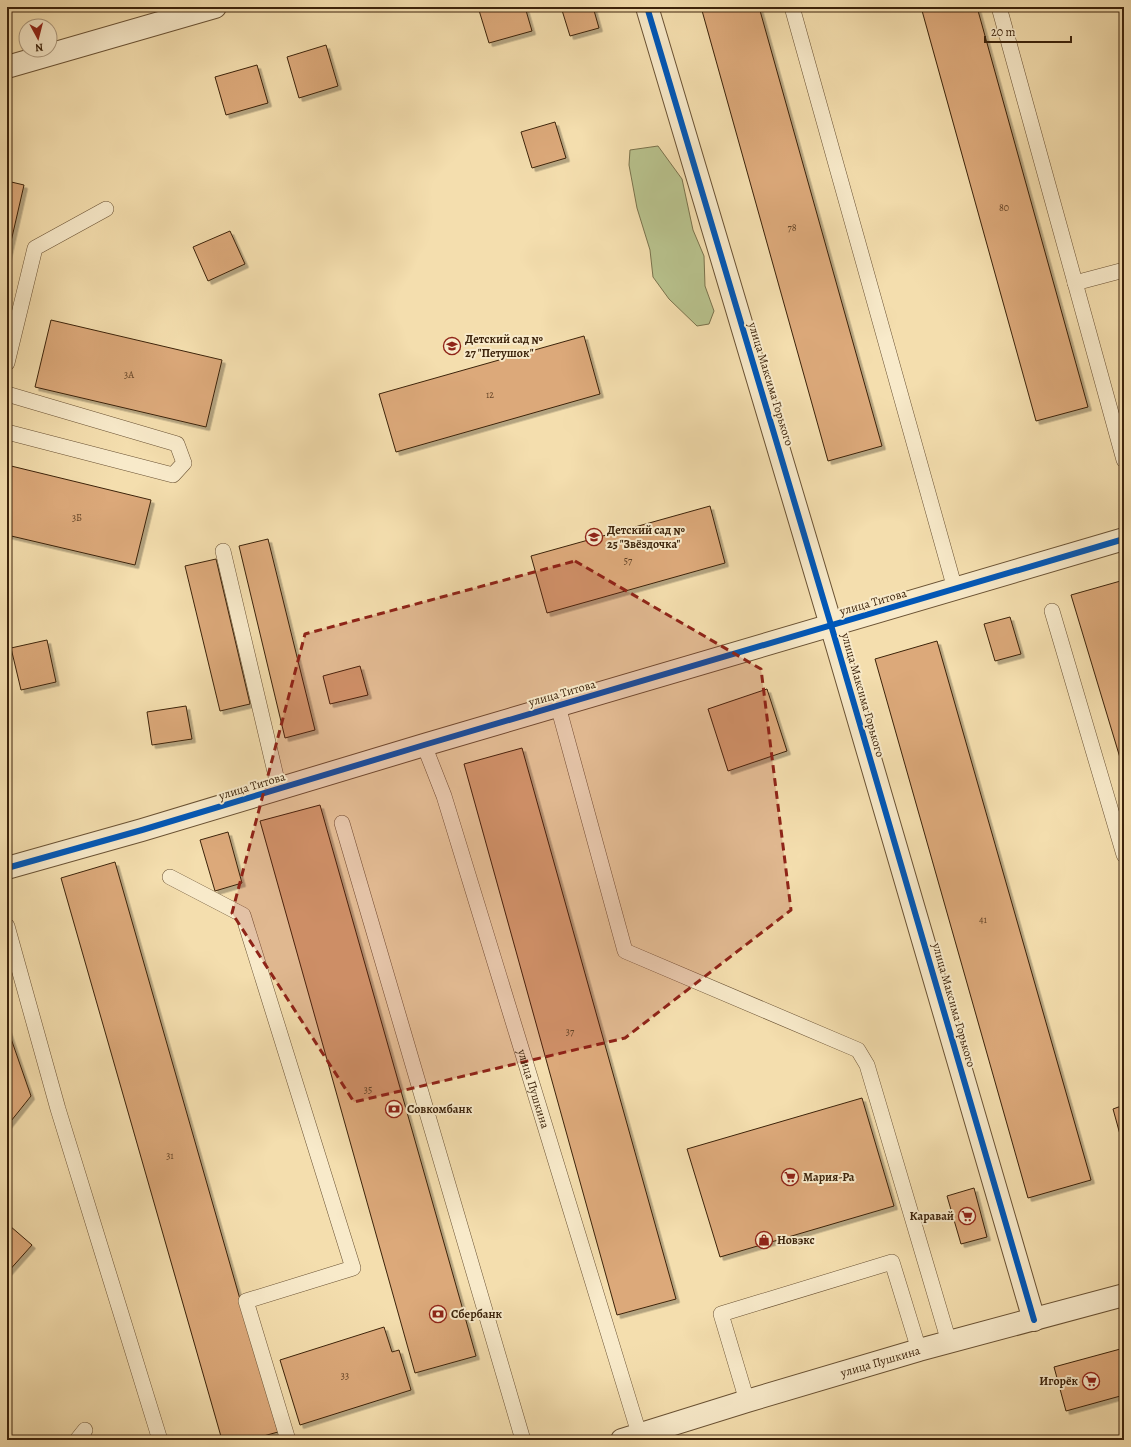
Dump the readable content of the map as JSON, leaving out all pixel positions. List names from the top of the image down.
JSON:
{
  "streets": {
    "street": ["улица Максима Горького", "улица Титова", "улица Пушкина"]
  },
  "crossings": [
    ["улица Максима Горького", "улица Титова"],
    ["улица Максима Горького", "улица Пушкина"],
    ["улица Титова", "улица Пушкина"]
  ],
  "places": {
    "school or university": ["Детский сад № 27 \"Петушок\"", "Детский сад № 25 \"Звёздочка\""],
    "bank": ["Совкомбанк", "Сбербанк"],
    "supermarket": ["Мария-Ра", "Каравай", "Игорёк"],
    "shop": ["Новэкс"]
  },
  "house_numbers": [
    "80",
    "78",
    "3А",
    "12",
    "3Б",
    "57",
    "41",
    "37",
    "35",
    "31",
    "33"
  ],
  "scale_bar": "20 m",
  "north": "bottom"
}
